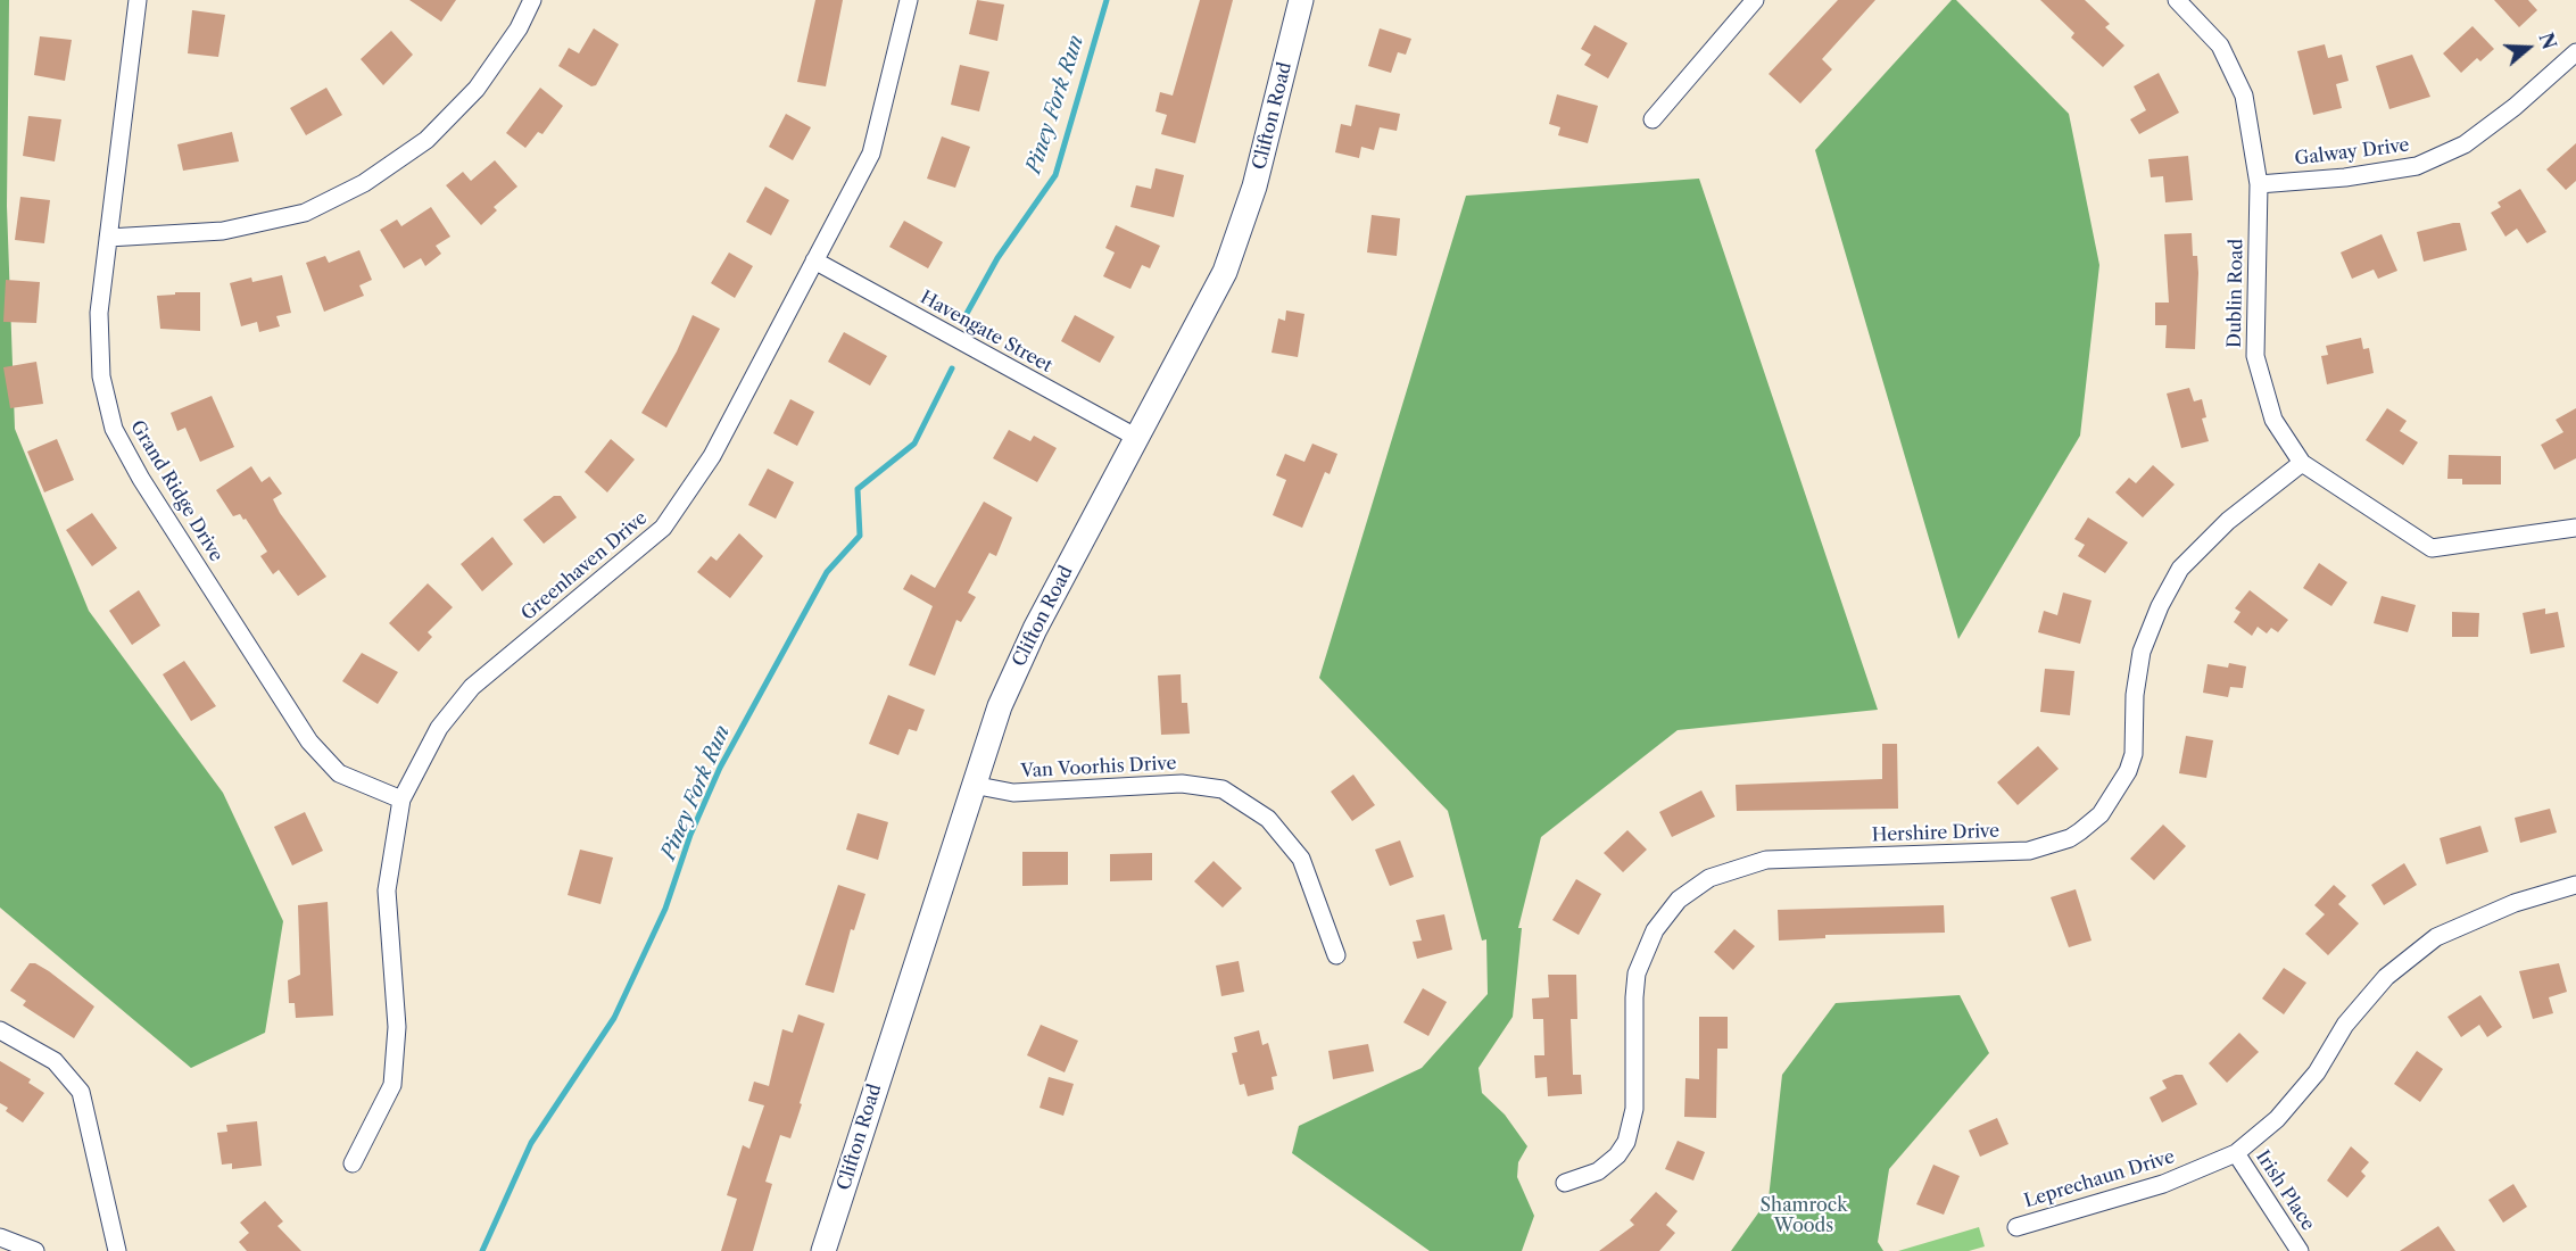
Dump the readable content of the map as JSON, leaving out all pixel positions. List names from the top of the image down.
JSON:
{
  "streets": {
    "main road": ["Clifton Road"],
    "street": [
      "Galway Drive",
      "Dublin Road",
      "Havengate Street",
      "Grand Ridge Drive",
      "Greenhaven Drive",
      "Van Voorhis Drive",
      "Hershire Drive",
      "Leprechaun Drive",
      "Irish Place"
    ]
  },
  "crossings": [
    ["Clifton Road", "Havengate Street"],
    ["Clifton Road", "Van Voorhis Drive"],
    ["Galway Drive", "Dublin Road"],
    ["Dublin Road", "Hershire Drive"],
    ["Havengate Street", "Greenhaven Drive"],
    ["Grand Ridge Drive", "Greenhaven Drive"],
    ["Leprechaun Drive", "Irish Place"]
  ],
  "water": ["Piney Fork Run"],
  "parks": ["Shamrock Woods"],
  "north": "right"
}
